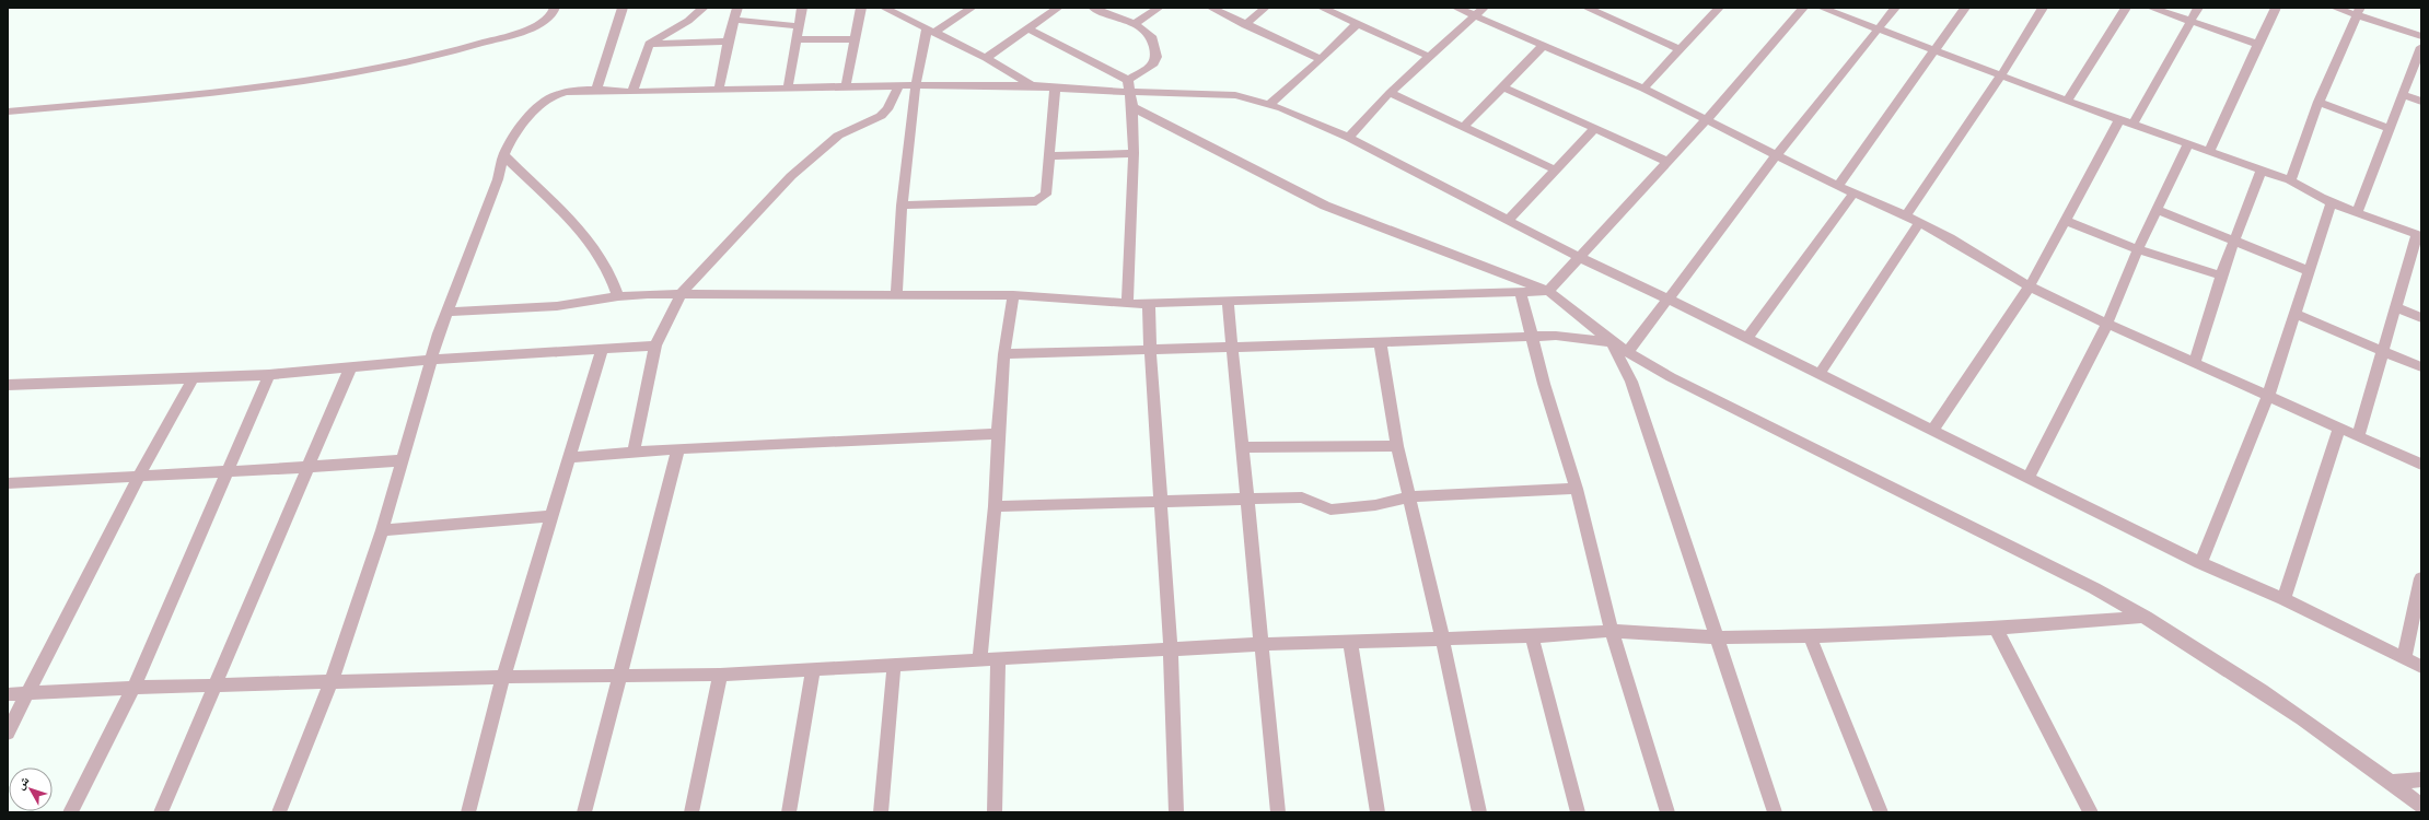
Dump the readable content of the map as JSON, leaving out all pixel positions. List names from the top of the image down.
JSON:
{
  "north": "top left"
}
